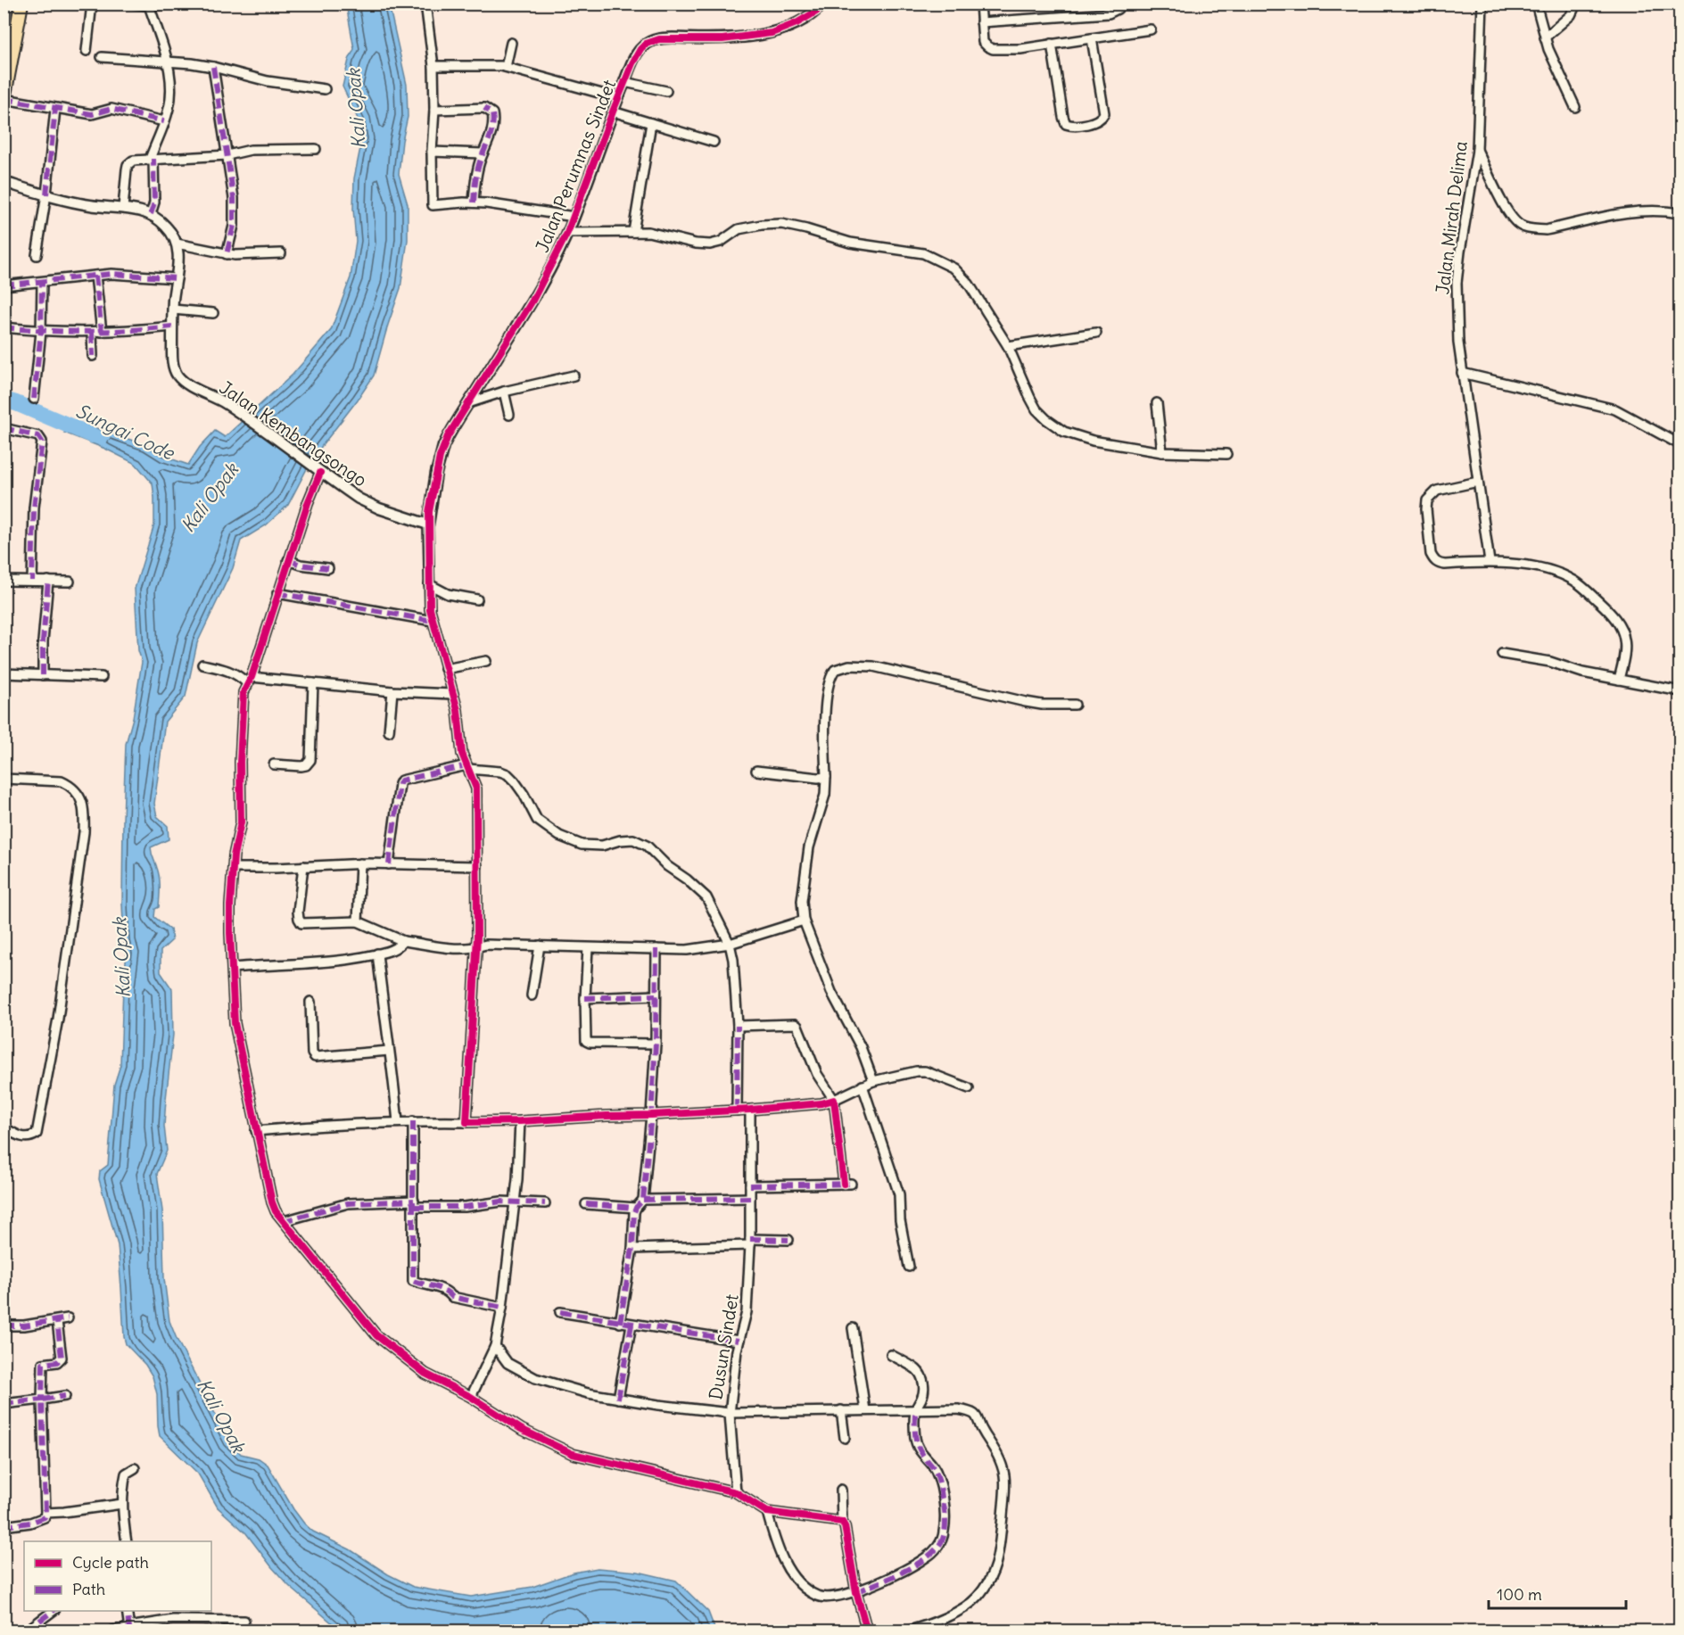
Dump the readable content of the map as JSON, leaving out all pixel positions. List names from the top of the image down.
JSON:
{
  "streets": {
    "street": [
      "Jalan Perumnas Sindet",
      "Jalan Mirah Delima",
      "Jalan Kembangsongo",
      "Dusun Sindet"
    ]
  },
  "crossings": [
    ["Jalan Perumnas Sindet", "Jalan Kembangsongo"]
  ],
  "water": ["Kali Opak", "Sungai Code"],
  "legend": ["Cycle path", "Path"],
  "scale_bar": "100 m"
}
